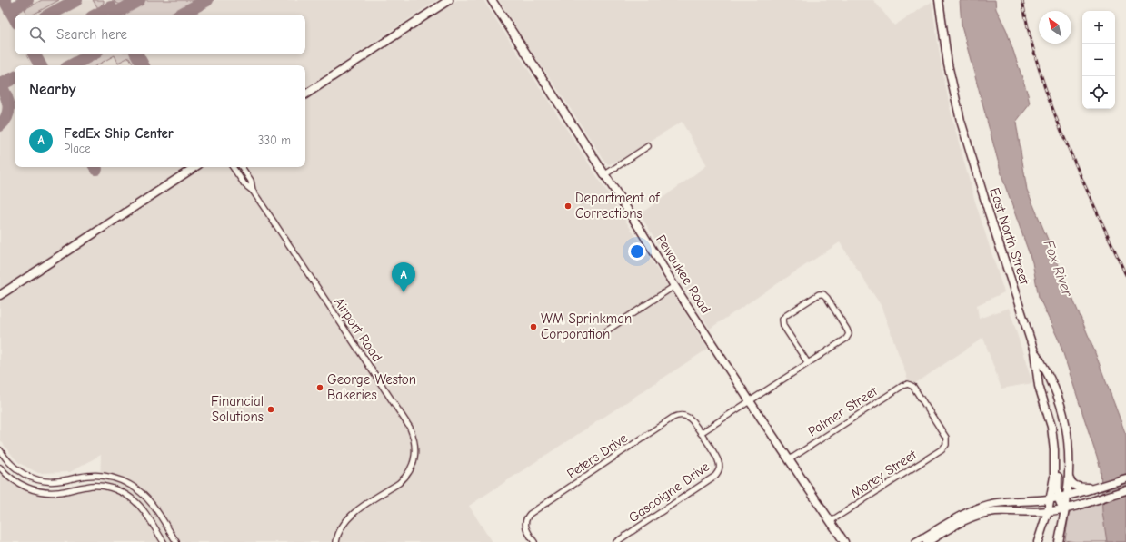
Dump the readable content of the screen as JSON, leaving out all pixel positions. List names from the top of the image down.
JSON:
{
  "streets": {
    "main road": ["East North Street", "Pewaukee Road"],
    "street": [
      "Airport Road",
      "Palmer Street",
      "Peters Drive",
      "Morey Street",
      "Gascoigne Drive"
    ]
  },
  "crossings": [
    ["Pewaukee Road", "Palmer Street"],
    ["Pewaukee Road", "Morey Street"],
    ["Palmer Street", "Morey Street"],
    ["Peters Drive", "Gascoigne Drive"]
  ],
  "water": ["Fox River"],
  "places": [
    "Department of Corrections",
    "WM Sprinkman Corporation",
    "George Weston Bakeries",
    "Financial Solutions"
  ],
  "north": "top left",
  "page": {
    "map_buttons": ["+", "−"],
    "search": "Search here",
    "heading": "Nearby",
    "list": [
      {
        "mark": "A",
        "name": "FedEx Ship Center",
        "note": "Place",
        "value": "330 m"
      }
    ],
    "pins": "A"
  }
}
